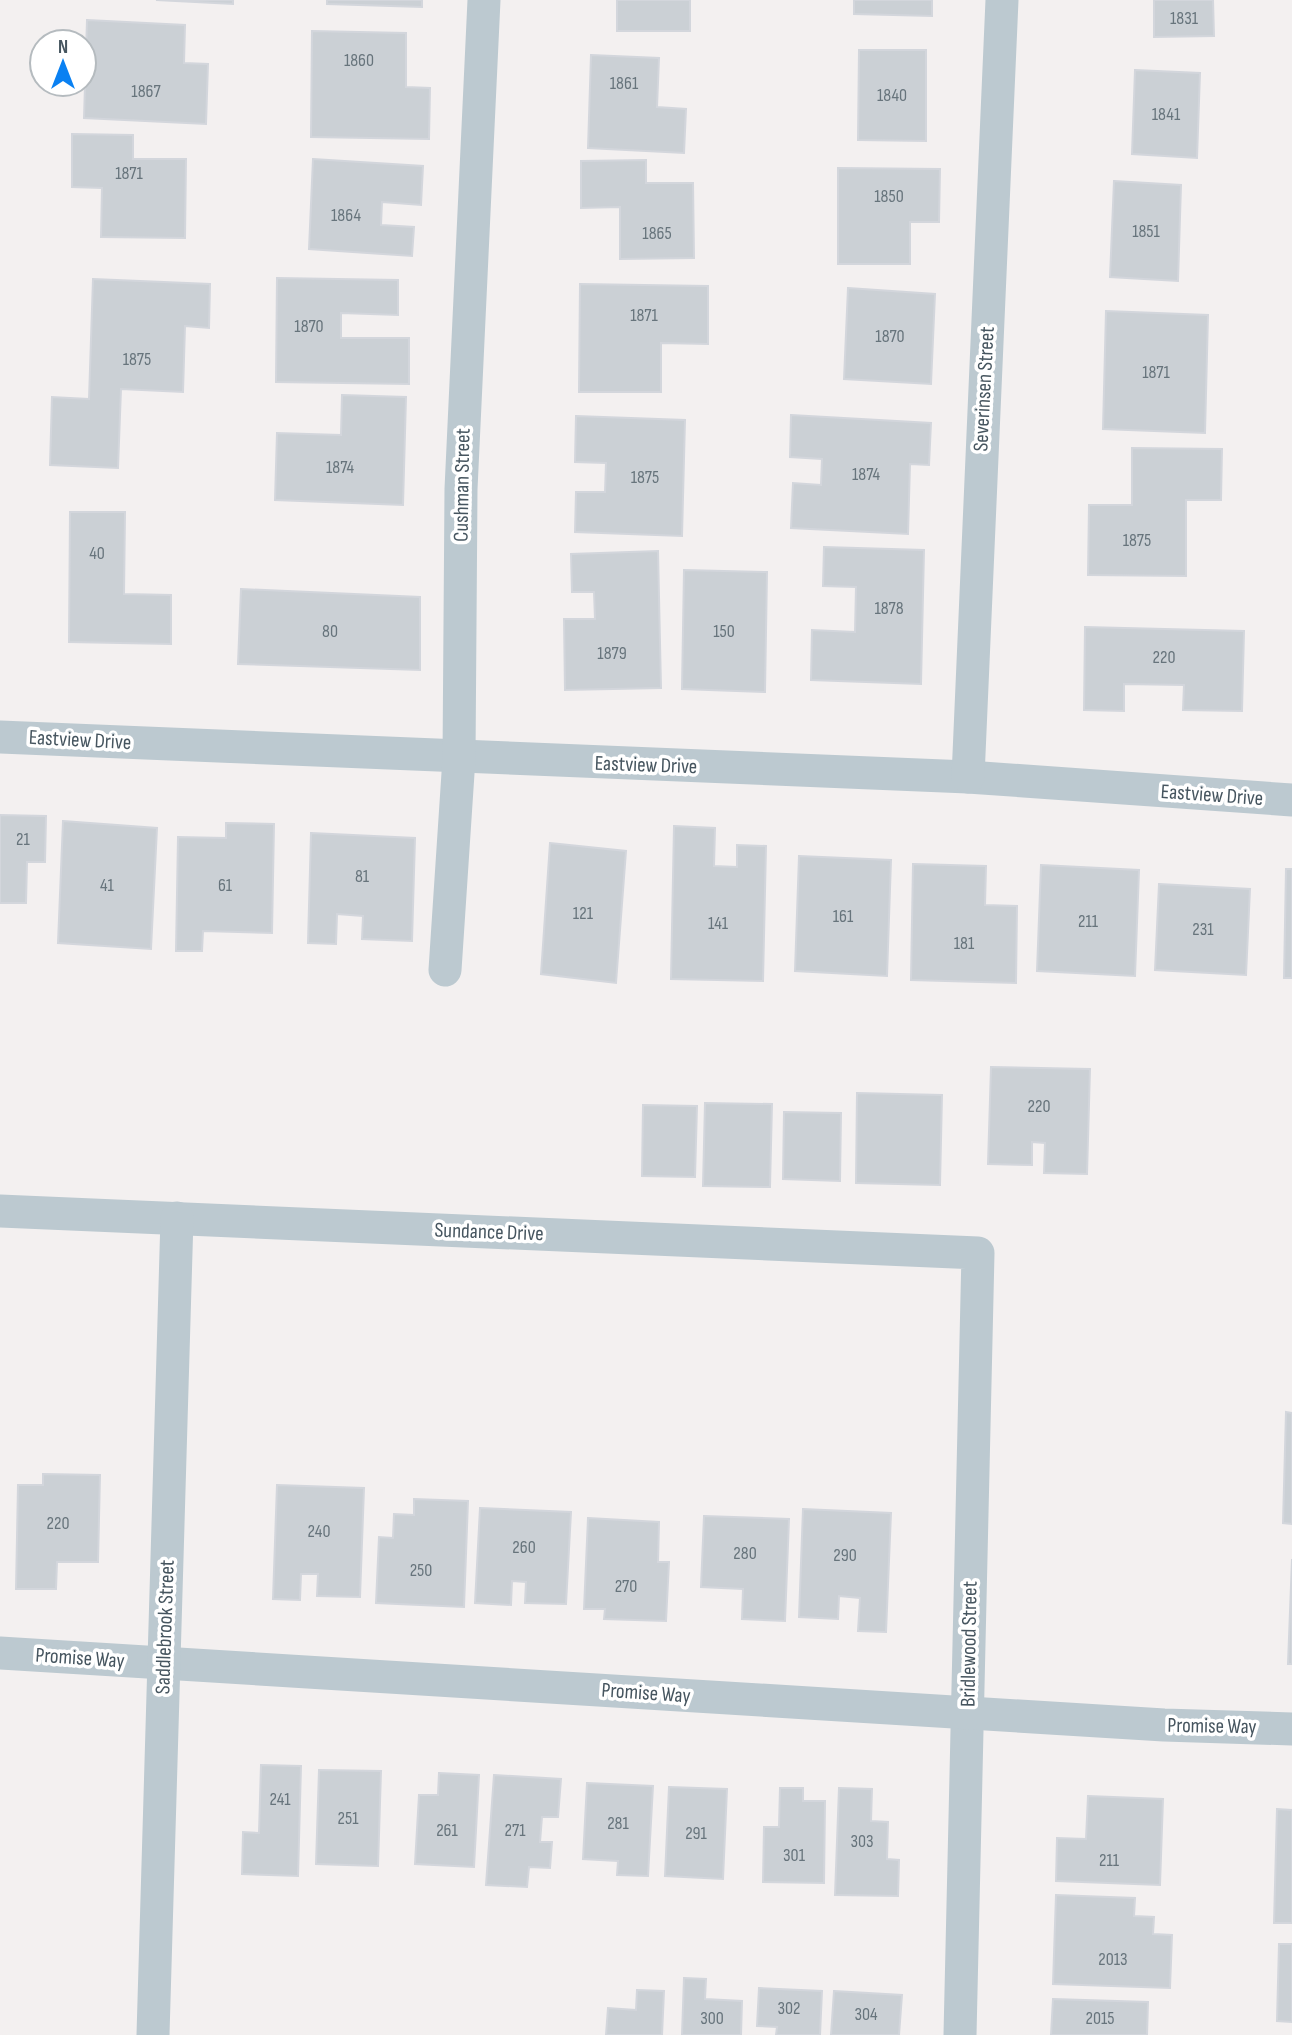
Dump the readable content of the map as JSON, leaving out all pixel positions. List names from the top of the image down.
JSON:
{
  "streets": {
    "street": [
      "Severinsen Street",
      "Cushman Street",
      "Eastview Drive",
      "Sundance Drive",
      "Saddlebrook Street",
      "Bridlewood Street",
      "Promise Way"
    ]
  },
  "crossings": [
    ["Severinsen Street", "Eastview Drive"],
    ["Cushman Street", "Eastview Drive"],
    ["Sundance Drive", "Saddlebrook Street"],
    ["Sundance Drive", "Bridlewood Street"],
    ["Saddlebrook Street", "Promise Way"],
    ["Bridlewood Street", "Promise Way"]
  ],
  "house_numbers": [
    "1831",
    "1860",
    "1861",
    "1867",
    "1840",
    "1841",
    "1871",
    "1850",
    "1864",
    "1851",
    "1865",
    "1871",
    "1870",
    "1870",
    "1875",
    "1871",
    "1874",
    "1874",
    "1875",
    "1875",
    "40",
    "1878",
    "80",
    "150",
    "1879",
    "220",
    "21",
    "81",
    "41",
    "61",
    "121",
    "161",
    "211",
    "141",
    "231",
    "181",
    "220",
    "220",
    "240",
    "260",
    "280",
    "290",
    "250",
    "270",
    "241",
    "251",
    "281",
    "261",
    "271",
    "291",
    "303",
    "301",
    "211",
    "2013",
    "302",
    "304",
    "300",
    "2015"
  ],
  "north": "top"
}
